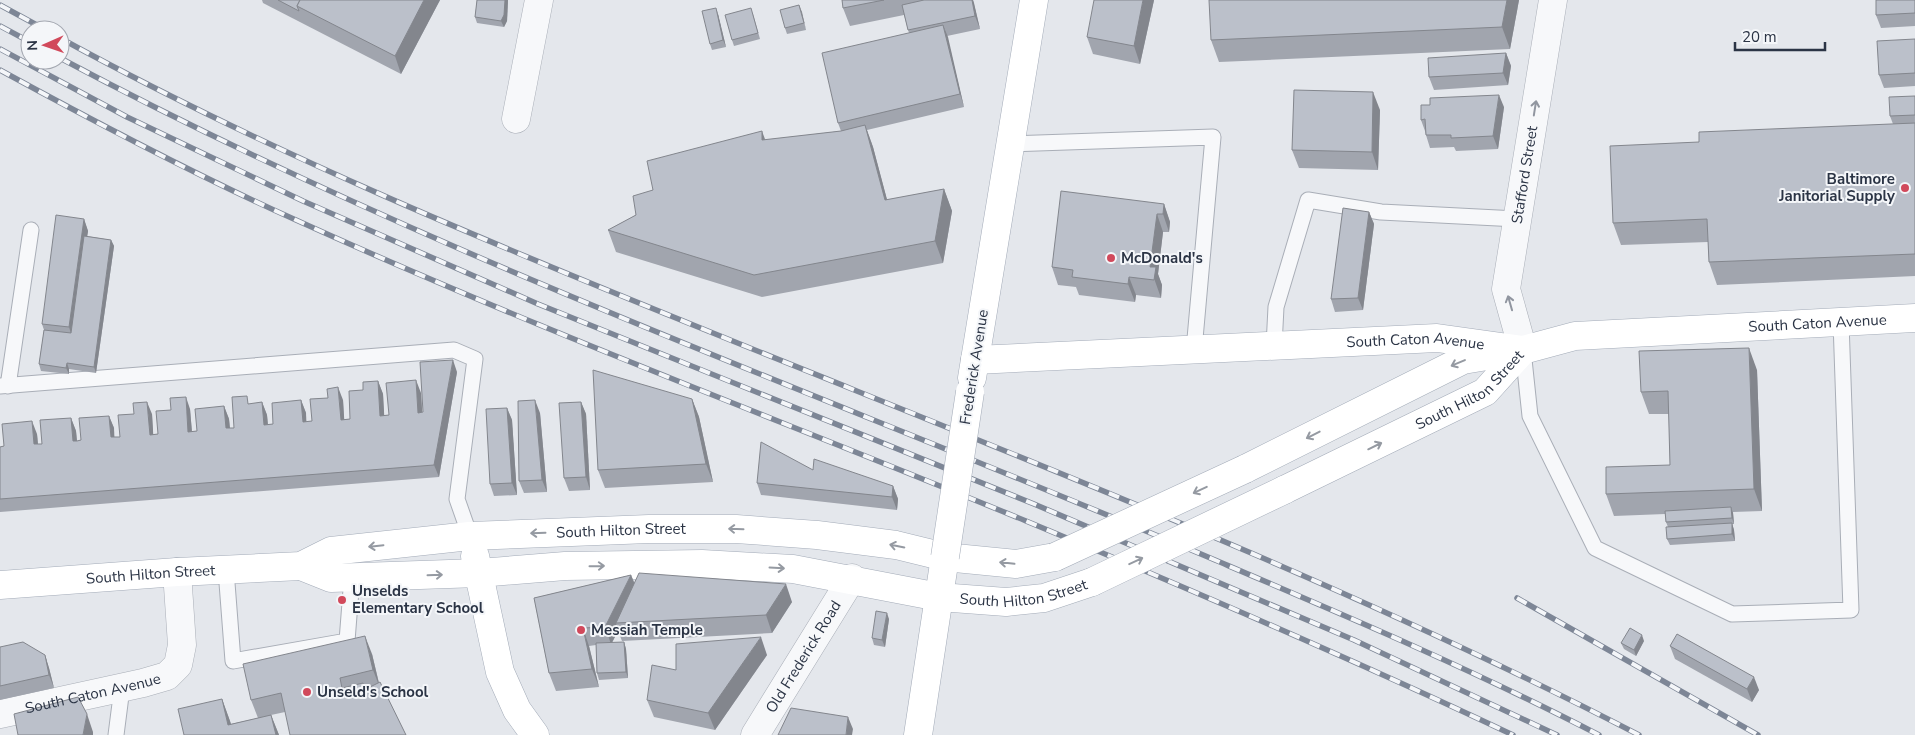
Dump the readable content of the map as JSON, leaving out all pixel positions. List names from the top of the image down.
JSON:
{
  "streets": {
    "main road": ["South Caton Avenue", "Frederick Avenue", "South Hilton Street"],
    "street": ["Stafford Street", "Old Frederick Road"]
  },
  "crossings": [
    ["Stafford Street", "South Caton Avenue"],
    ["Stafford Street", "South Hilton Street"],
    ["South Caton Avenue", "Frederick Avenue"],
    ["South Caton Avenue", "South Hilton Street"],
    ["Frederick Avenue", "South Hilton Street"],
    ["South Hilton Street", "Old Frederick Road"]
  ],
  "one_way": ["Stafford Street"],
  "places": [
    "Baltimore Janitorial Supply",
    "McDonald's",
    "Unselds Elementary School",
    "Messiah Temple",
    "Unseld's School"
  ],
  "scale_bar": "20 m",
  "north": "left"
}
